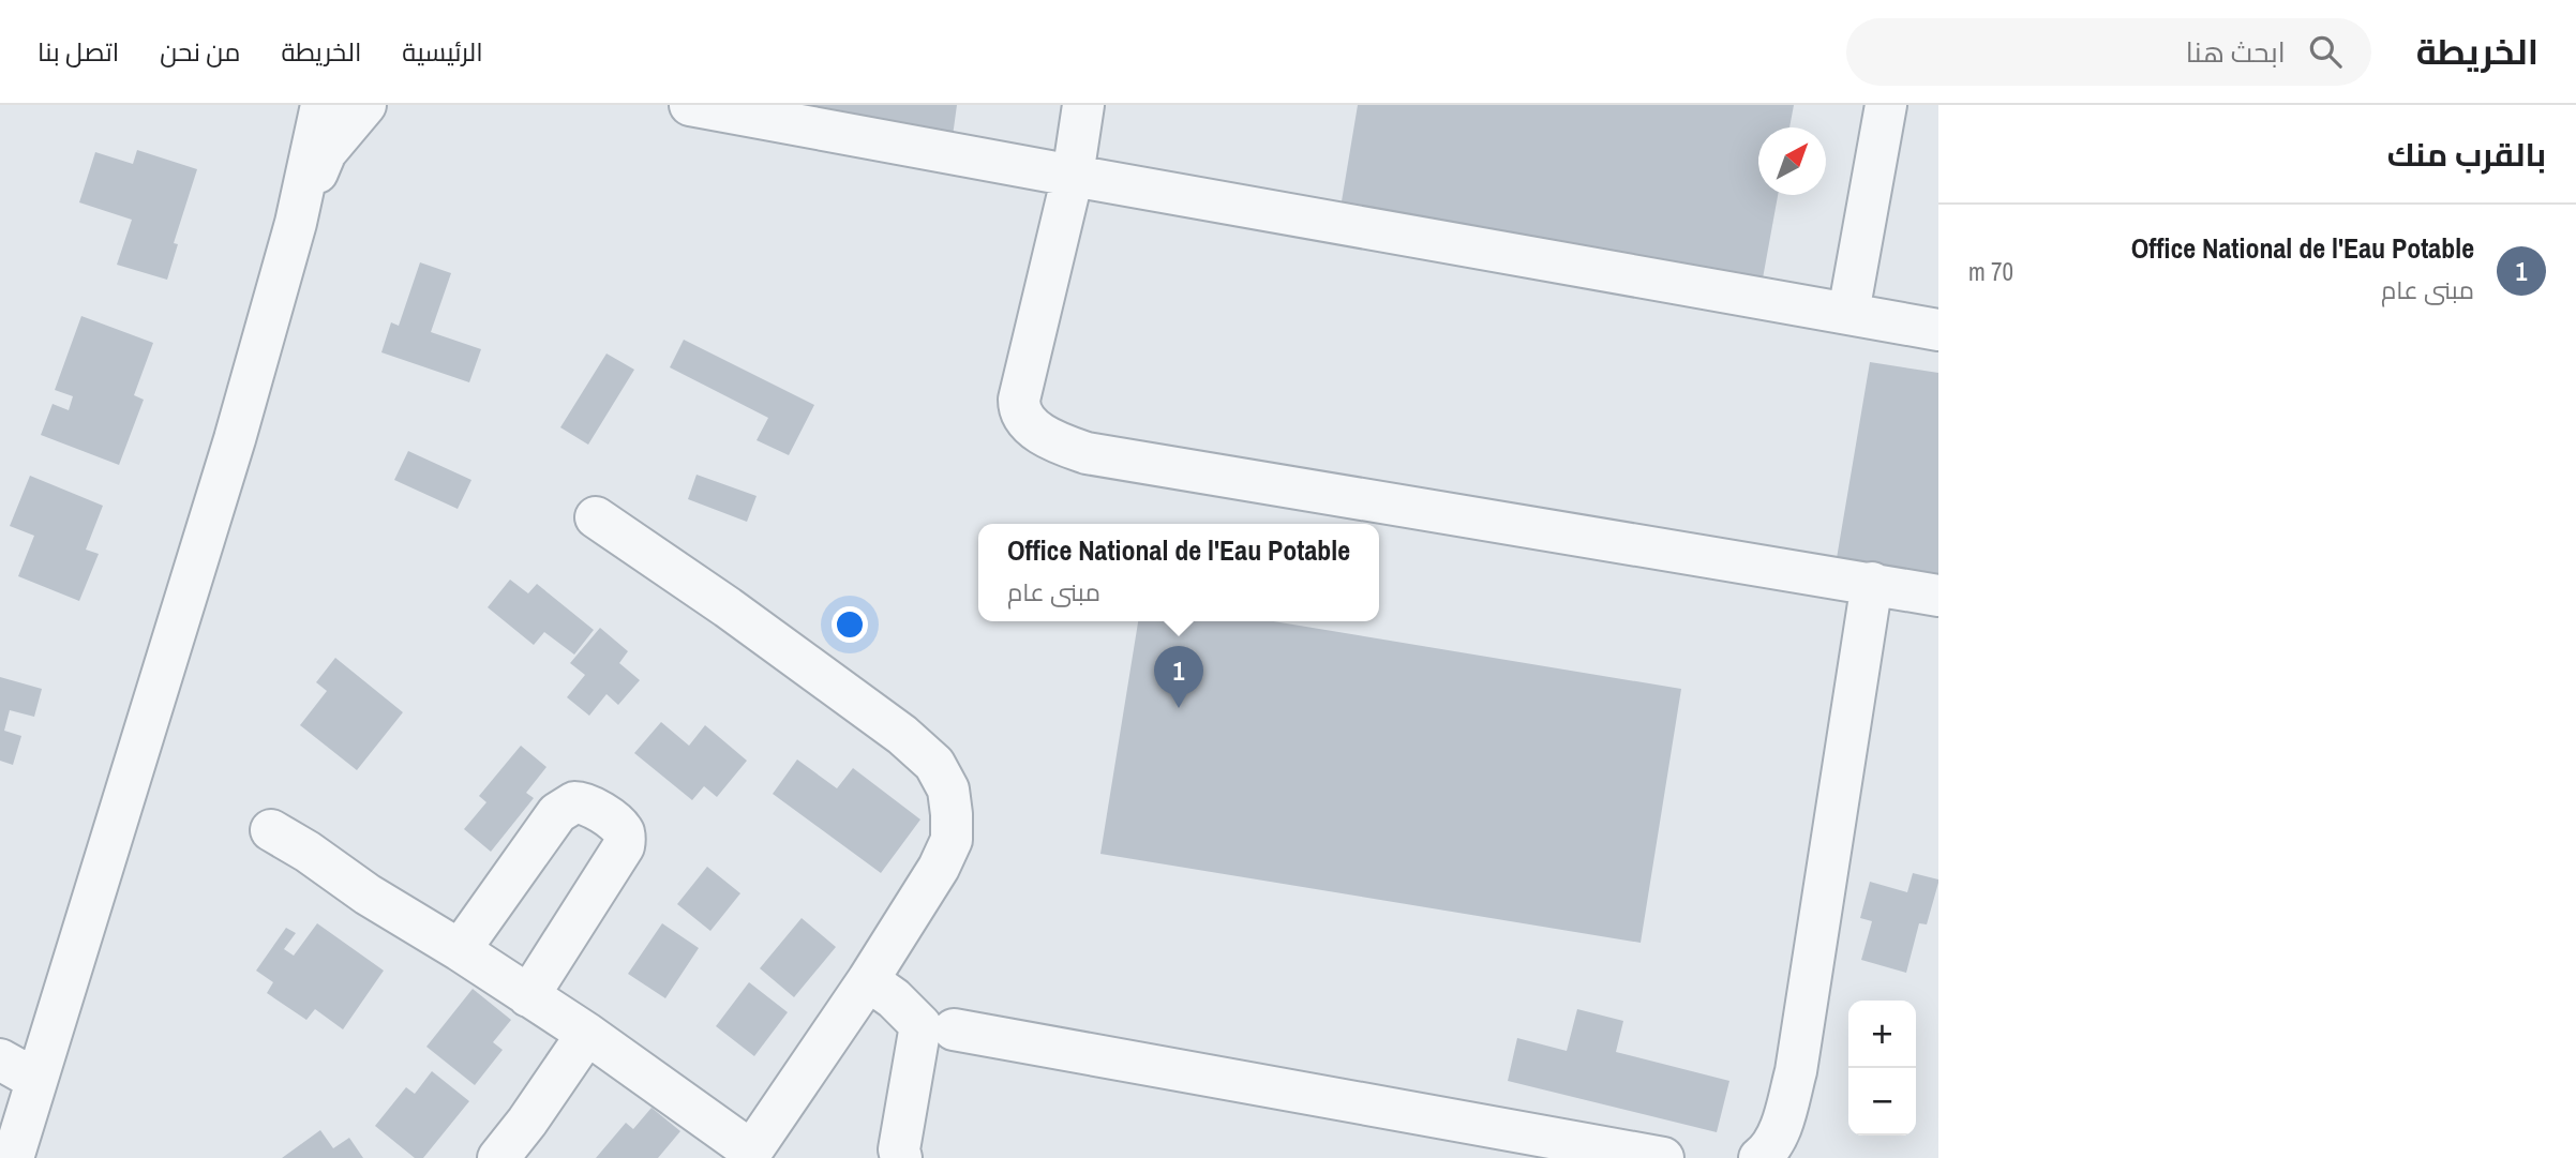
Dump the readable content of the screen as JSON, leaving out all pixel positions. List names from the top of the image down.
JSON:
{
  "north": "top right",
  "page": {
    "header": "الخريطة",
    "search": "ابحث هنا",
    "nav": [
      "الرئيسية",
      "الخريطة",
      "من نحن",
      "اتصل بنا"
    ],
    "heading": "بالقرب منك",
    "list": [
      {
        "mark": "1",
        "name": "Office National de l'Eau Potable",
        "note": "مبنى عام",
        "value": "70 m"
      }
    ],
    "popup": ["Office National de l'Eau Potable", "مبنى عام"],
    "pins": "1",
    "map_buttons": ["+", "−"]
  }
}
